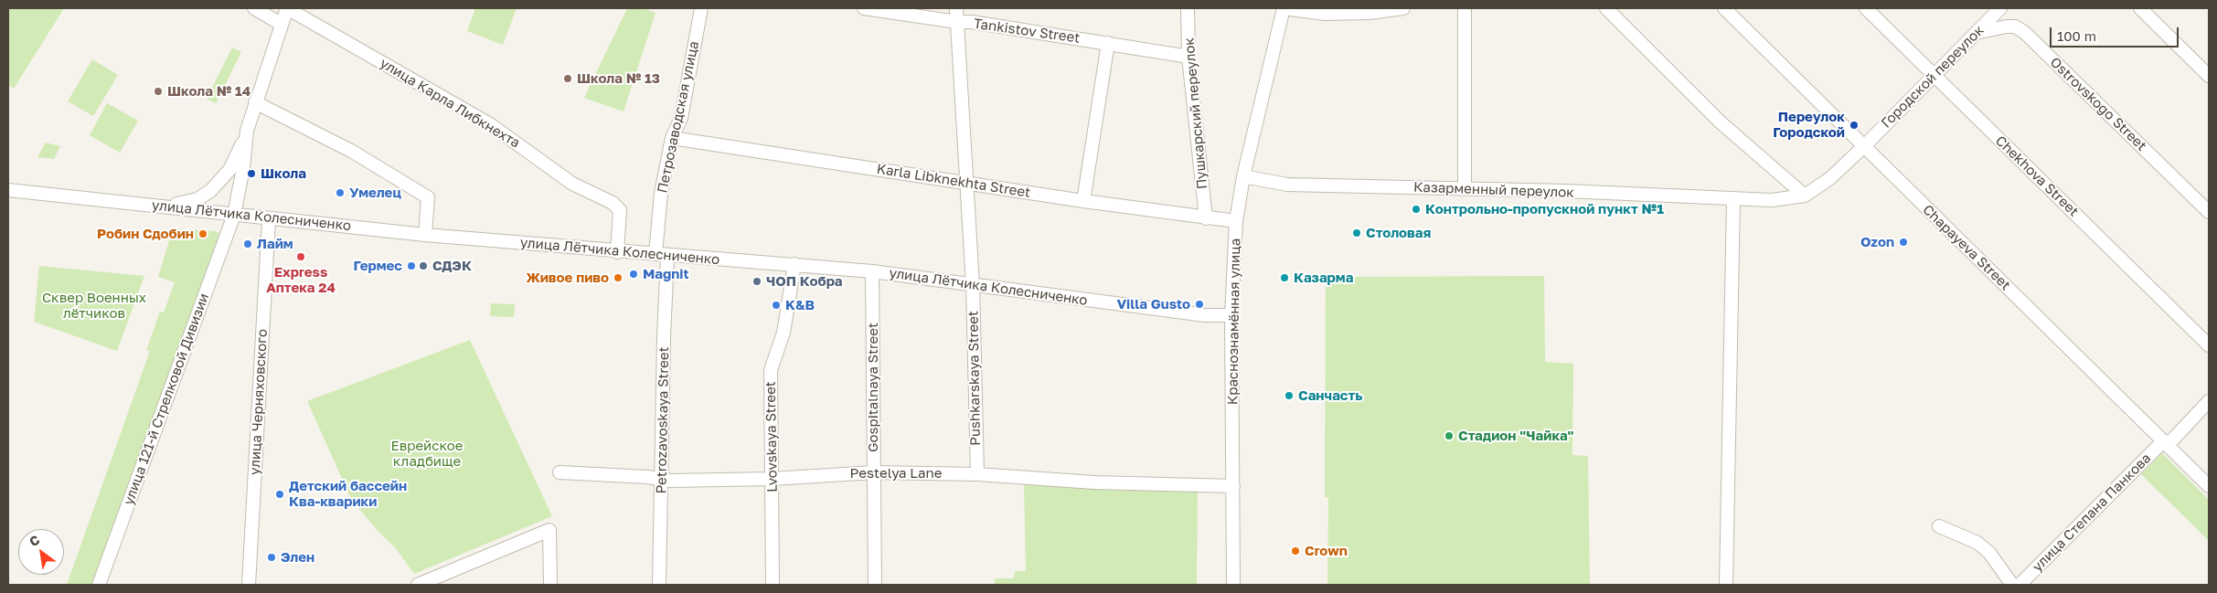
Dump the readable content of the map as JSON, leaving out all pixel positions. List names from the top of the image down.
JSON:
{
  "streets": {
    "street": [
      "Tankistov Street",
      "Городской переулок",
      "улица Карла Либкнехта",
      "Ostrovskogo Street",
      "Пушкарский переулок",
      "Петрозаводская улица",
      "Chekhova Street",
      "Karla Libknekhta Street",
      "Казарменный переулок",
      "улица Лётчика Колесниченко",
      "Chapayeva Street",
      "Краснознамённая улица",
      "Pushkarskaya Street",
      "Gospitalnaya Street",
      "улица 121-й Стрелковой Дивизии",
      "улица Черняховского",
      "Petrozavoskaya Street",
      "Lvovskaya Street",
      "Pestelya Lane",
      "улица Степана Панкова"
    ]
  },
  "crossings": [
    ["Tankistov Street", "Пушкарский переулок"],
    ["Tankistov Street", "Pushkarskaya Street"],
    ["Городской переулок", "Ostrovskogo Street"],
    ["Городской переулок", "Chekhova Street"],
    ["Городской переулок", "Казарменный переулок"],
    ["Городской переулок", "Chapayeva Street"],
    ["улица Карла Либкнехта", "улица Лётчика Колесниченко"],
    ["Пушкарский переулок", "Karla Libknekhta Street"],
    ["Петрозаводская улица", "Karla Libknekhta Street"],
    ["Петрозаводская улица", "улица Лётчика Колесниченко"],
    ["Петрозаводская улица", "Petrozavoskaya Street"],
    ["Karla Libknekhta Street", "Краснознамённая улица"],
    ["Karla Libknekhta Street", "Pushkarskaya Street"],
    ["Казарменный переулок", "Chapayeva Street"],
    ["Казарменный переулок", "Краснознамённая улица"],
    ["улица Лётчика Колесниченко", "Краснознамённая улица"],
    ["улица Лётчика Колесниченко", "Pushkarskaya Street"],
    ["улица Лётчика Колесниченко", "Gospitalnaya Street"],
    ["улица Лётчика Колесниченко", "улица 121-й Стрелковой Дивизии"],
    ["улица Лётчика Колесниченко", "улица Черняховского"],
    ["улица Лётчика Колесниченко", "Petrozavoskaya Street"],
    ["улица Лётчика Колесниченко", "Lvovskaya Street"],
    ["Chapayeva Street", "улица Степана Панкова"],
    ["Краснознамённая улица", "Pestelya Lane"],
    ["Pushkarskaya Street", "Pestelya Lane"],
    ["Gospitalnaya Street", "Pestelya Lane"],
    ["Petrozavoskaya Street", "Pestelya Lane"],
    ["Lvovskaya Street", "Pestelya Lane"]
  ],
  "parks": ["Сквер Военных лётчиков", "Еврейское кладбище"],
  "places": [
    "Школа № 13",
    "Школа № 14",
    "Переулок Городской",
    "Школа",
    "Умелец",
    "Контрольно-пропускной пункт №1",
    "Столовая",
    "Робин Сдобин",
    "Ozon",
    "Лайм",
    "Express Аптека 24",
    "Гермес",
    "СДЭК",
    "Magnit",
    "Живое пиво",
    "Казарма",
    "ЧОП Кобра",
    "Villa Gusto",
    "K&B",
    "Санчасть",
    "Стадион \"Чайка\"",
    "Детский бассейн Ква-кварики",
    "Crown",
    "Элен"
  ],
  "scale_bar": "100 m",
  "north": "top left"
}
